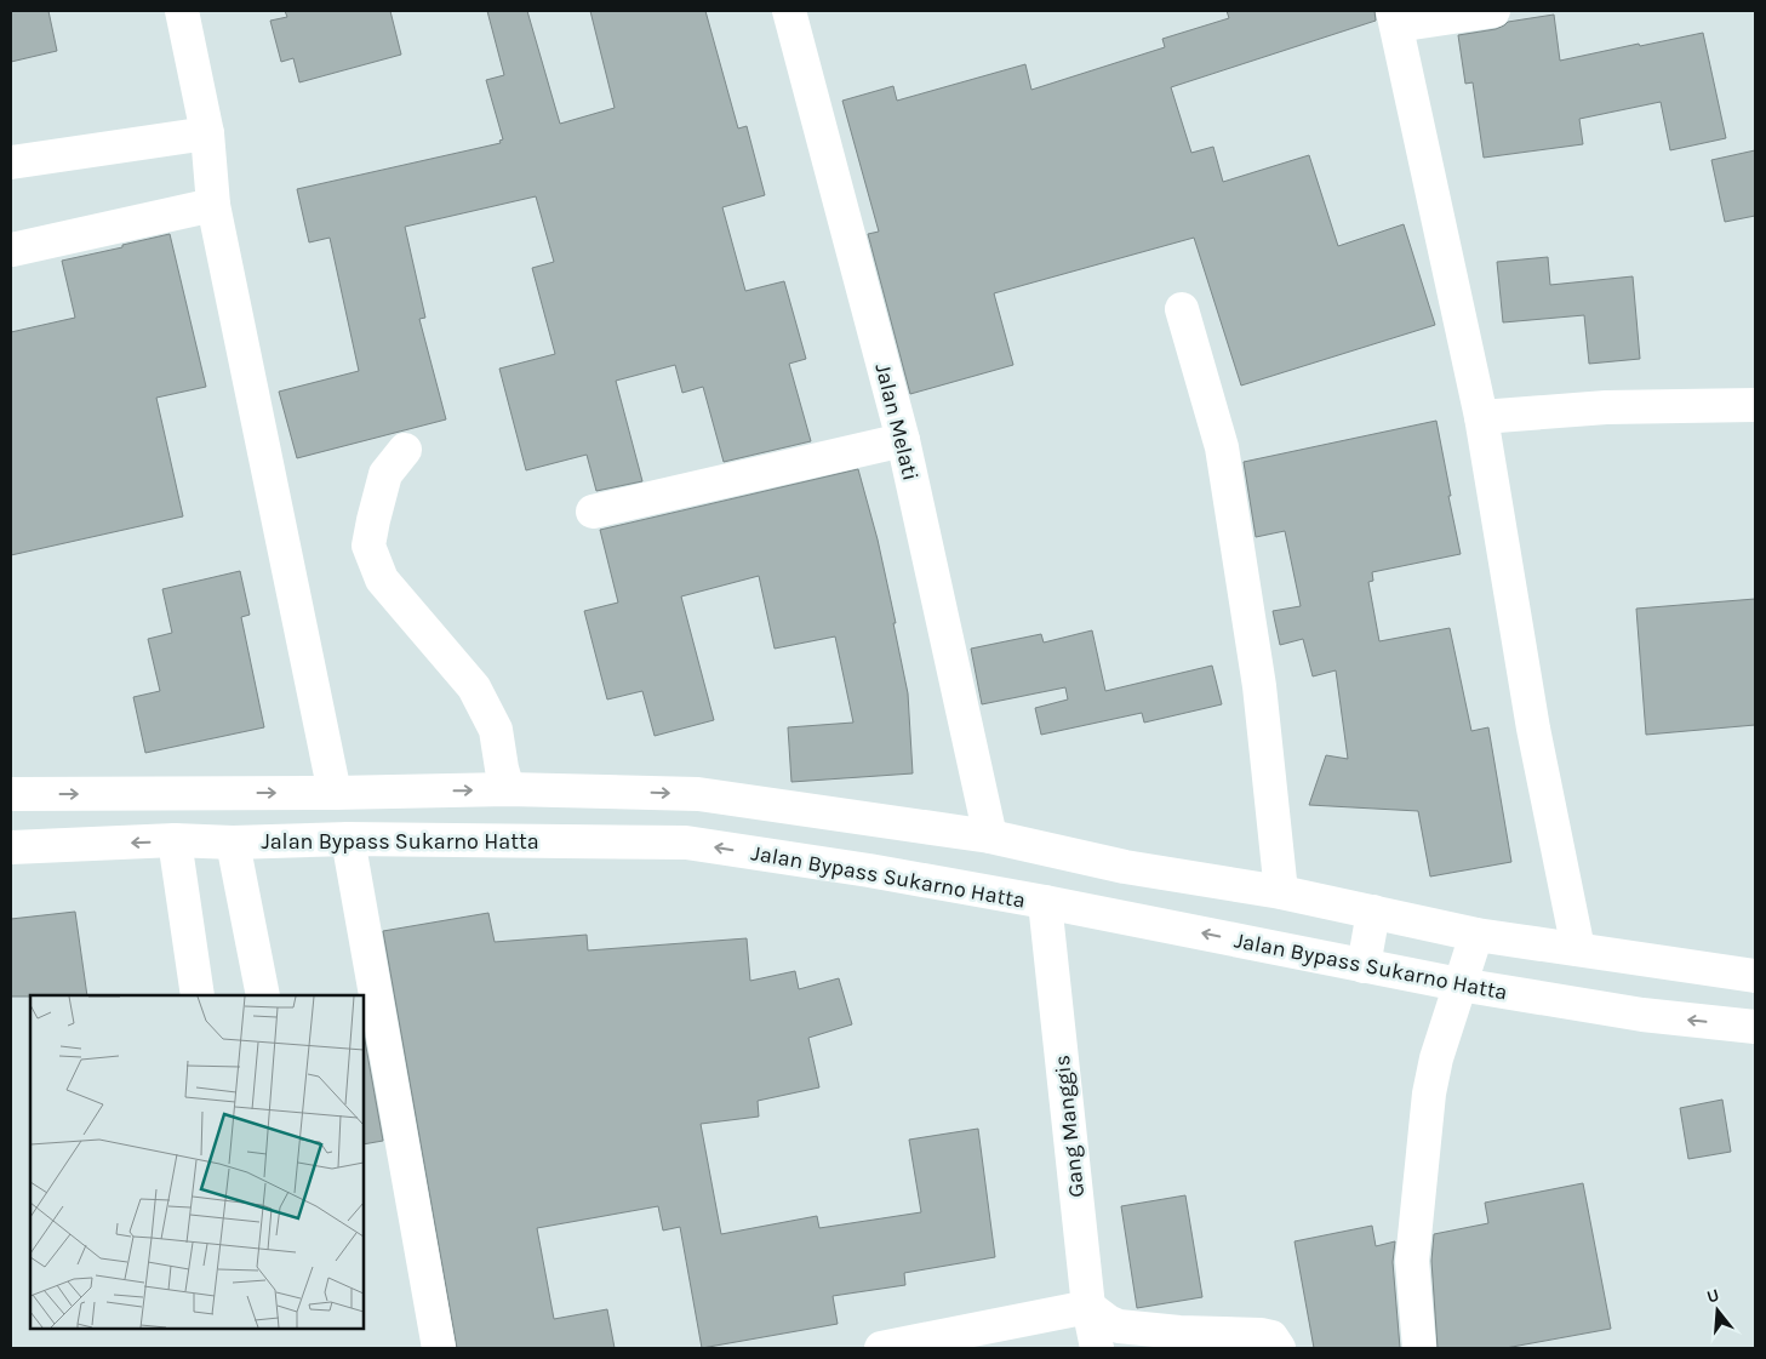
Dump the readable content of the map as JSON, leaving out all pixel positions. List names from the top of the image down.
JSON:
{
  "streets": {
    "main road": ["Jalan Melati", "Jalan Bypass Sukarno Hatta", "Gang Manggis"]
  },
  "crossings": [
    ["Jalan Bypass Sukarno Hatta", "Gang Manggis"]
  ],
  "north": "top"
}
